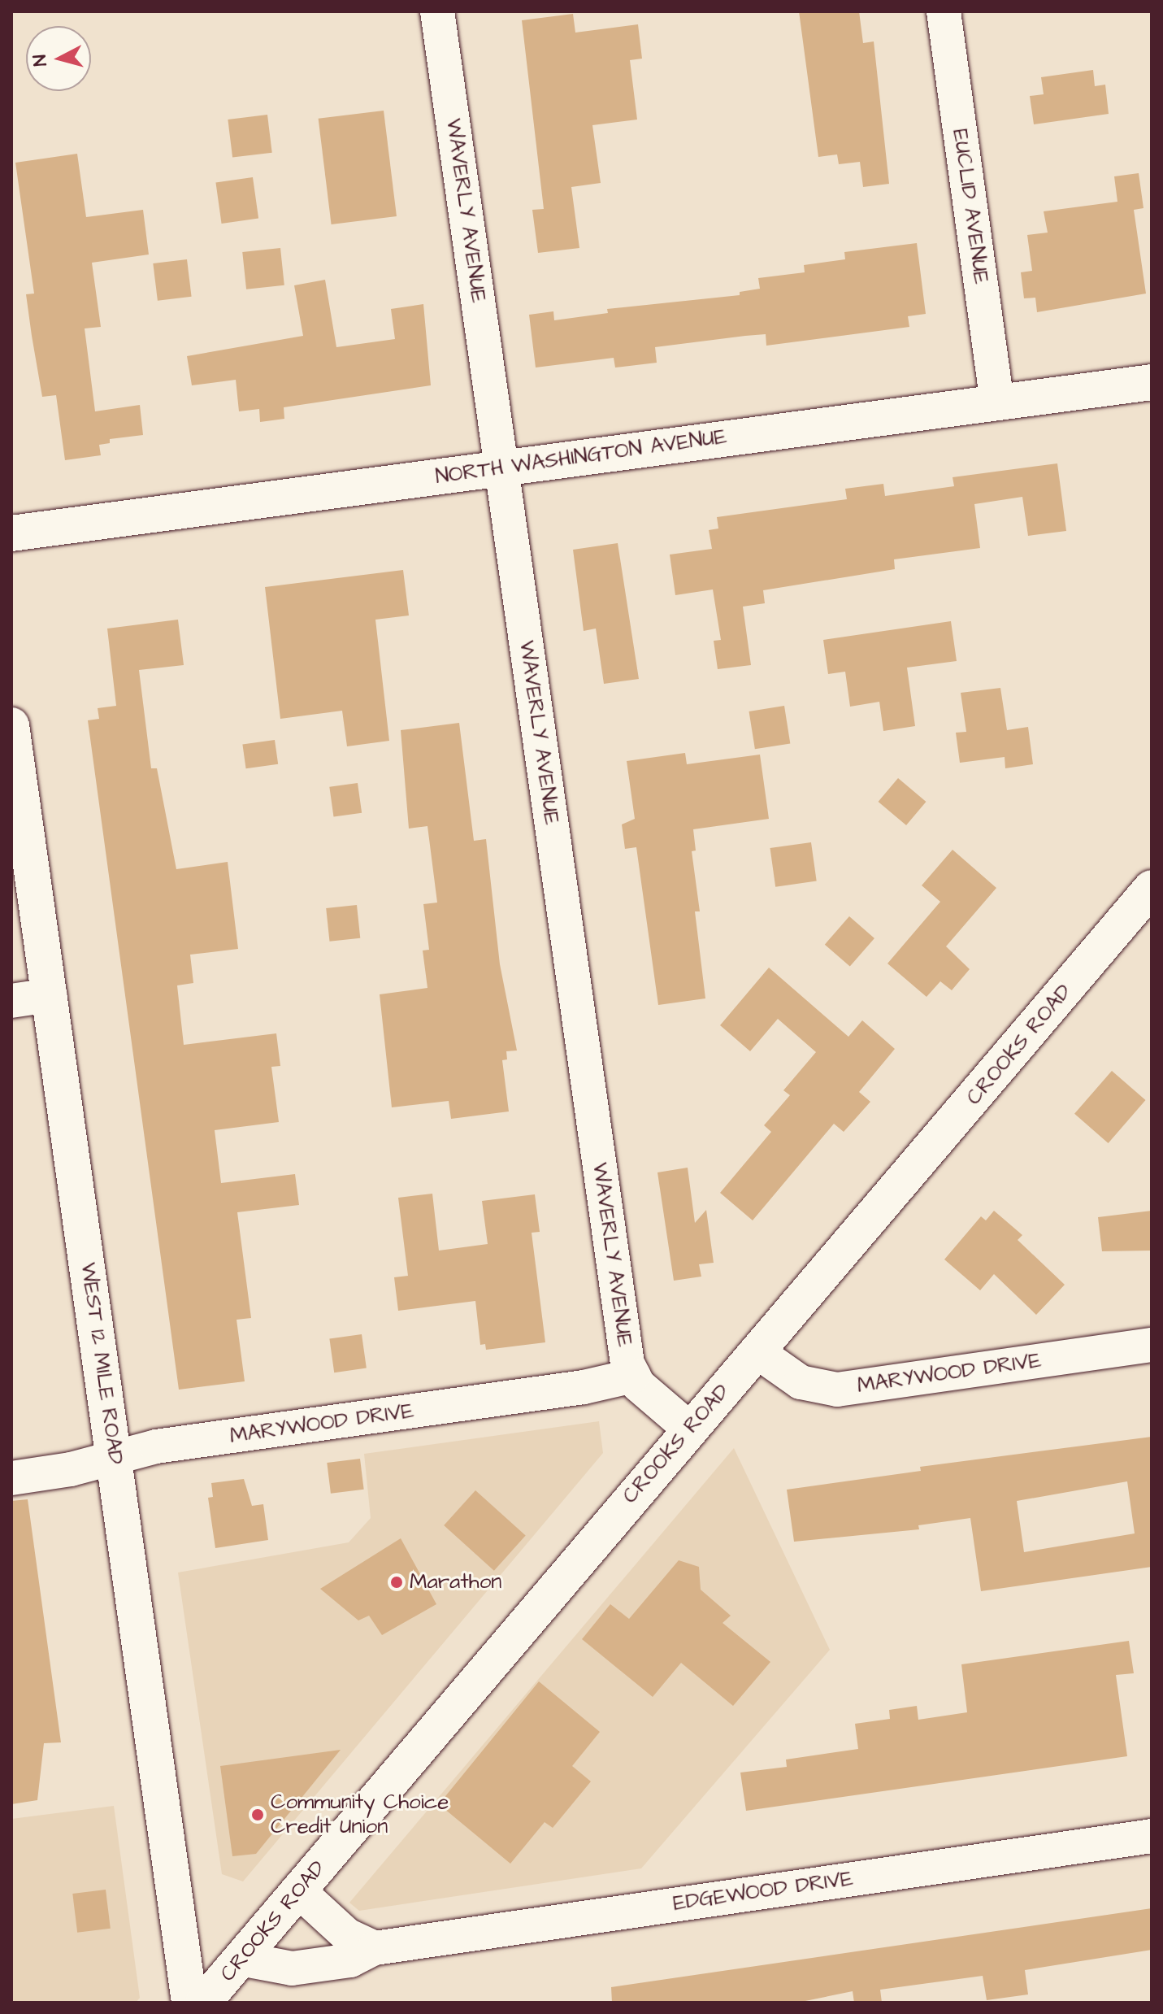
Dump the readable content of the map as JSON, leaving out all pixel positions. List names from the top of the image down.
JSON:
{
  "streets": {
    "main road": ["NORTH WASHINGTON AVENUE", "CROOKS ROAD", "WEST 12 MILE ROAD"],
    "street": [
      "EUCLID AVENUE",
      "WAVERLY AVENUE",
      "MARYWOOD DRIVE",
      "EDGEWOOD DRIVE"
    ]
  },
  "crossings": [
    ["EUCLID AVENUE", "NORTH WASHINGTON AVENUE"],
    ["WAVERLY AVENUE", "NORTH WASHINGTON AVENUE"],
    ["WAVERLY AVENUE", "CROOKS ROAD"],
    ["WAVERLY AVENUE", "MARYWOOD DRIVE"],
    ["CROOKS ROAD", "MARYWOOD DRIVE"],
    ["CROOKS ROAD", "EDGEWOOD DRIVE"],
    ["WEST 12 MILE ROAD", "MARYWOOD DRIVE"]
  ],
  "places": ["Marathon", "Community Choice Credit Union"],
  "north": "left"
}
